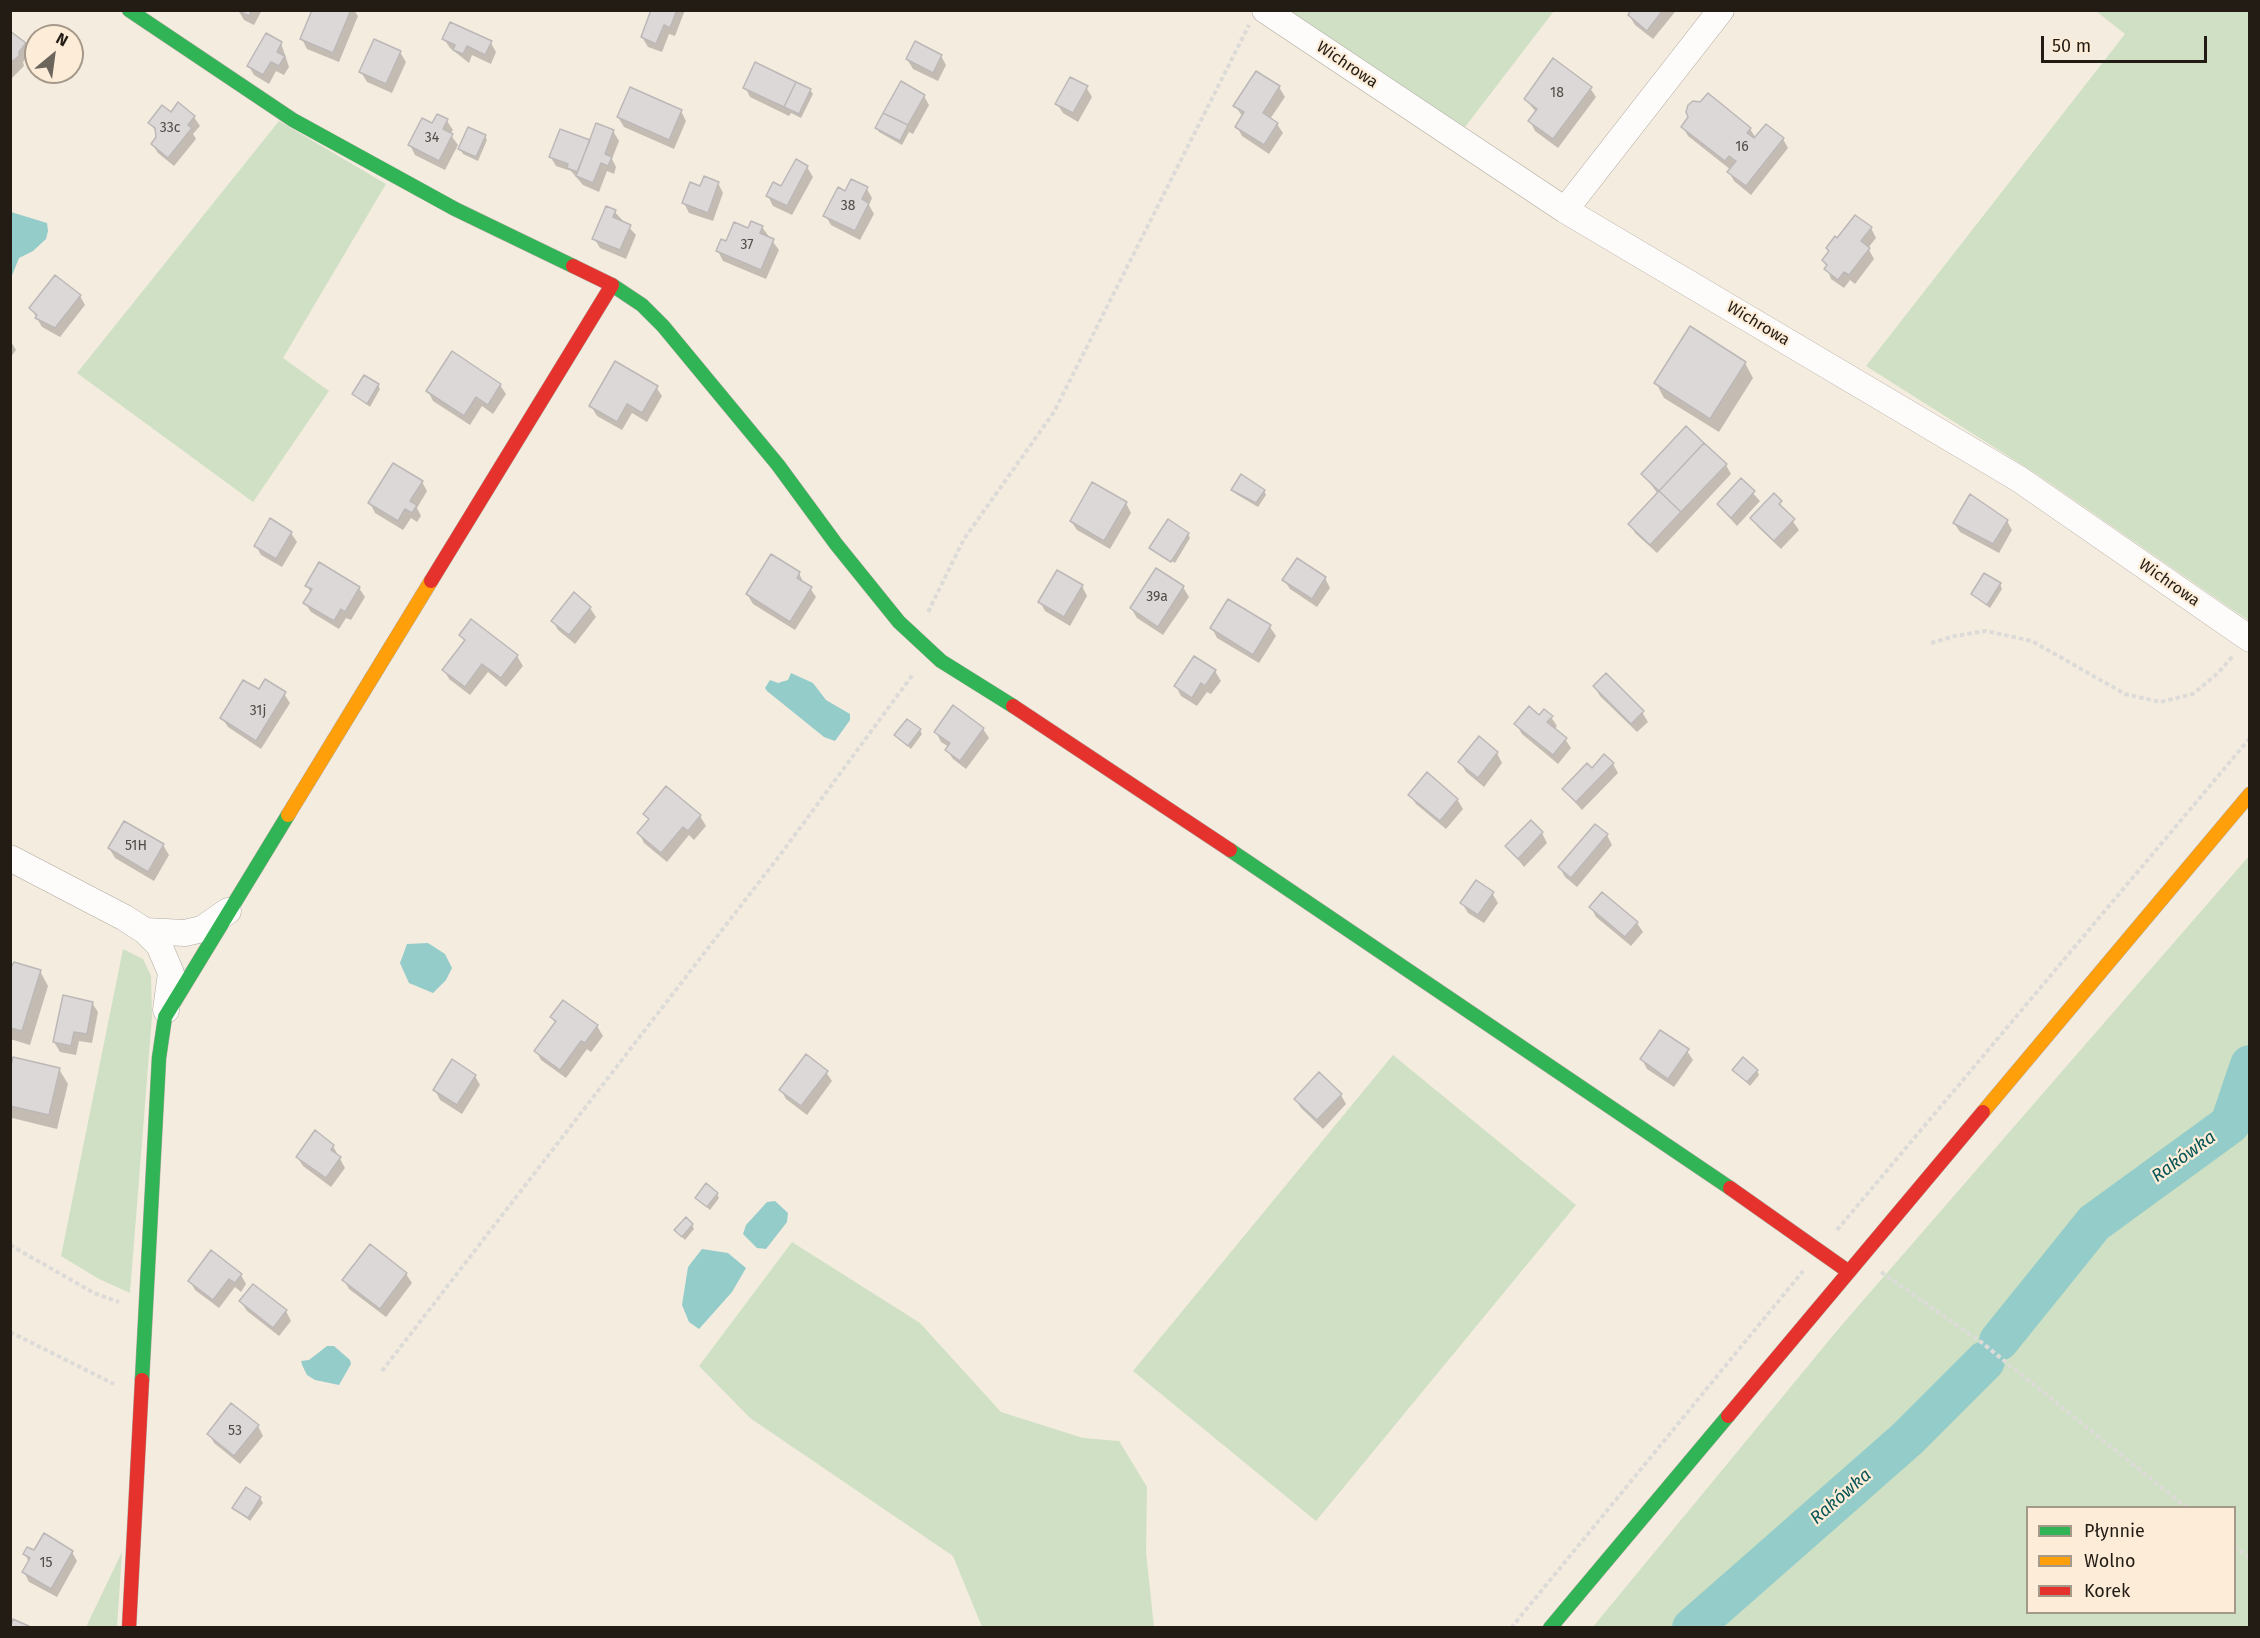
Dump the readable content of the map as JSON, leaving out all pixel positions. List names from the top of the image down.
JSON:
{
  "streets": {
    "street": ["Wichrowa"]
  },
  "water": ["Rakówka"],
  "house_numbers": [
    "18",
    "33c",
    "34",
    "16",
    "38",
    "37",
    "39a",
    "31j",
    "51H",
    "53",
    "15"
  ],
  "legend": ["Płynnie", "Wolno", "Korek"],
  "scale_bar": "50 m",
  "north": "top right"
}
